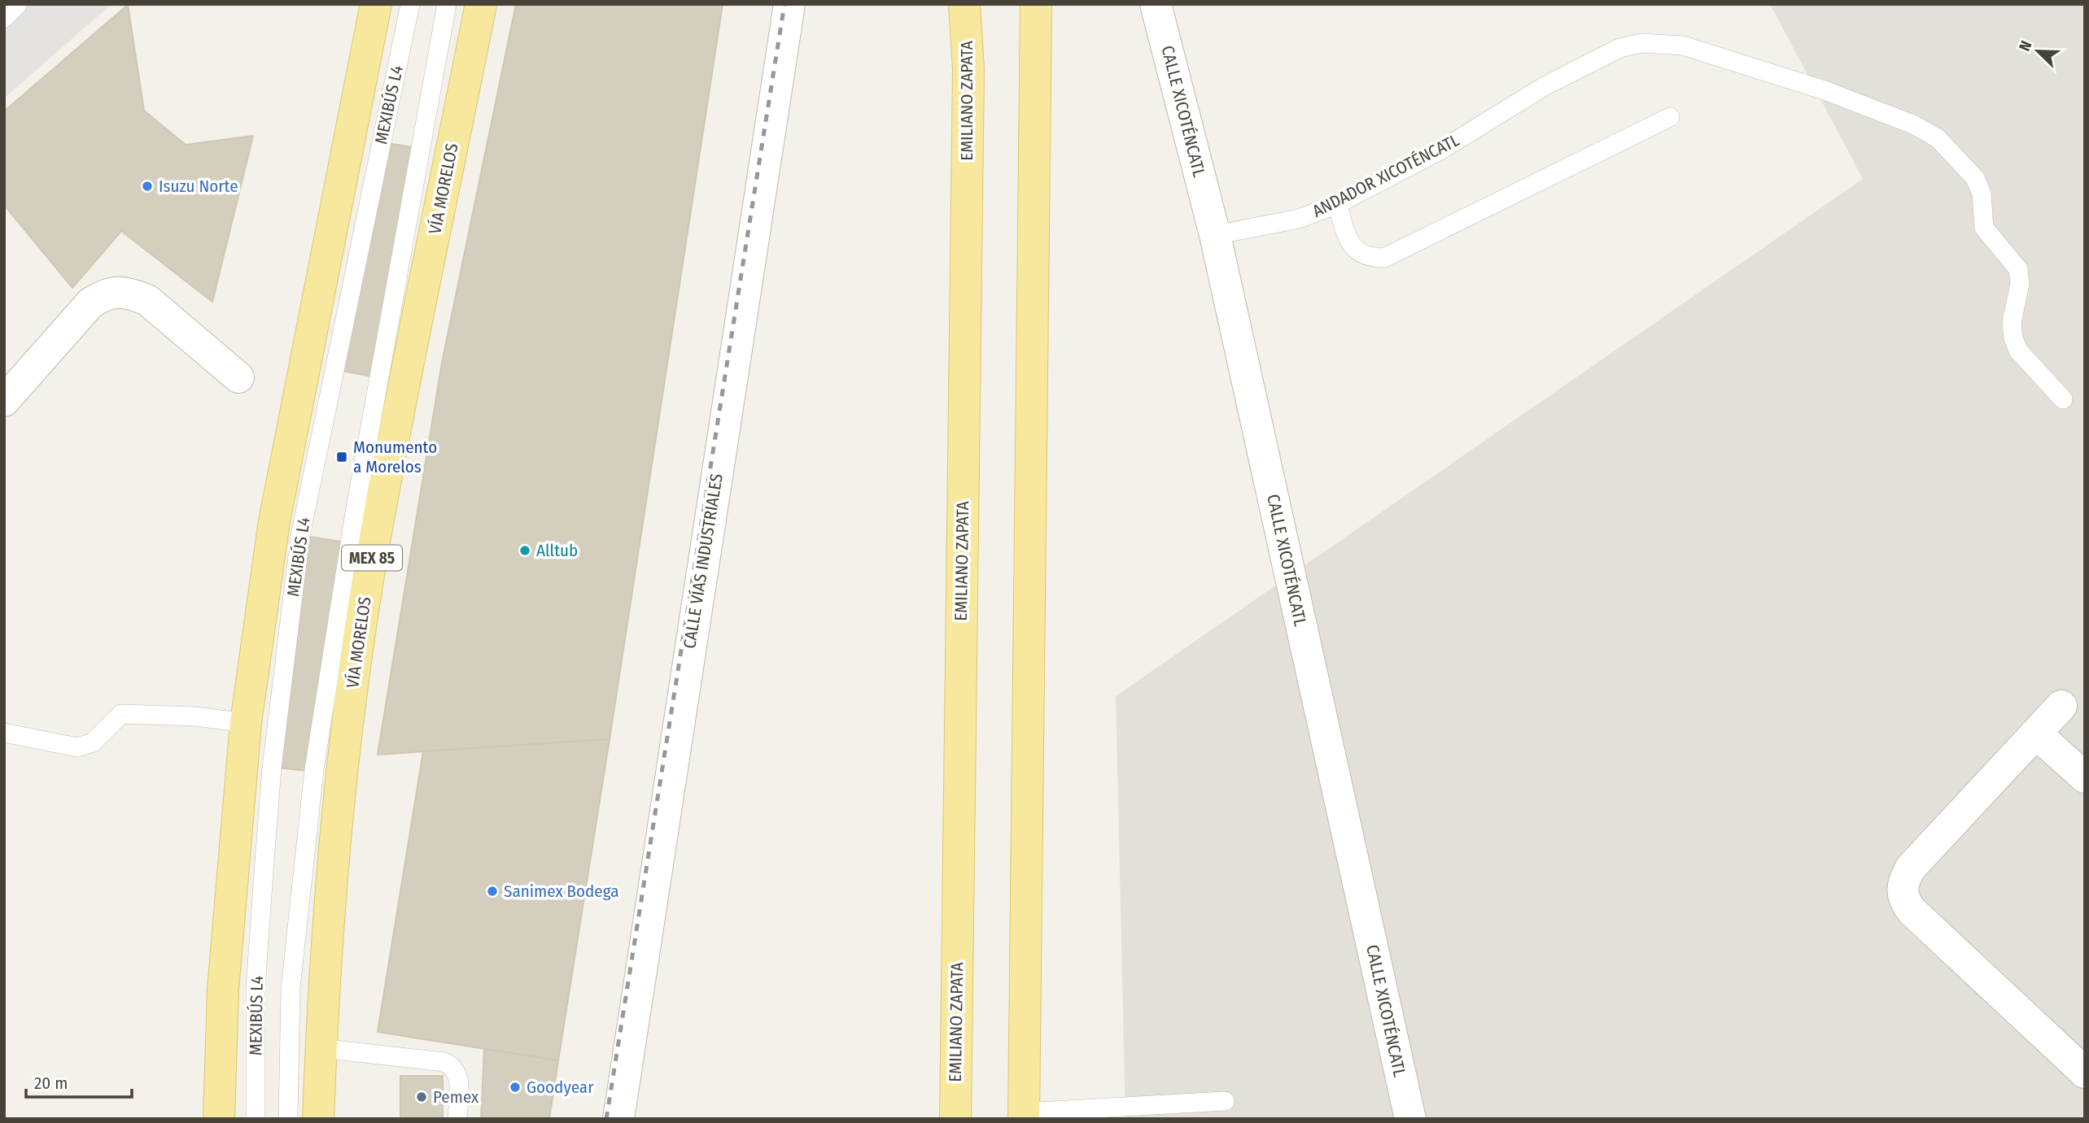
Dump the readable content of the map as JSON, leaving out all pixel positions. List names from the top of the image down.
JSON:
{
  "streets": {
    "main road": ["EMILIANO ZAPATA", "VÍA MORELOS", "MEX 85"],
    "street": ["CALLE XICOTÉNCATL", "CALLE VÍAS INDUSTRIALES"],
    "lane": ["MEXIBÚS L4", "ANDADOR XICOTÉNCATL"]
  },
  "crossings": [
    ["CALLE XICOTÉNCATL", "ANDADOR XICOTÉNCATL"]
  ],
  "places": {
    "other": [
      "Isuzu Norte",
      "Alltub",
      "Sanimex Bodega",
      "Goodyear",
      "Pemex"
    ],
    "transit": ["Monumento a Morelos"]
  },
  "scale_bar": "20 m",
  "north": "top left"
}
